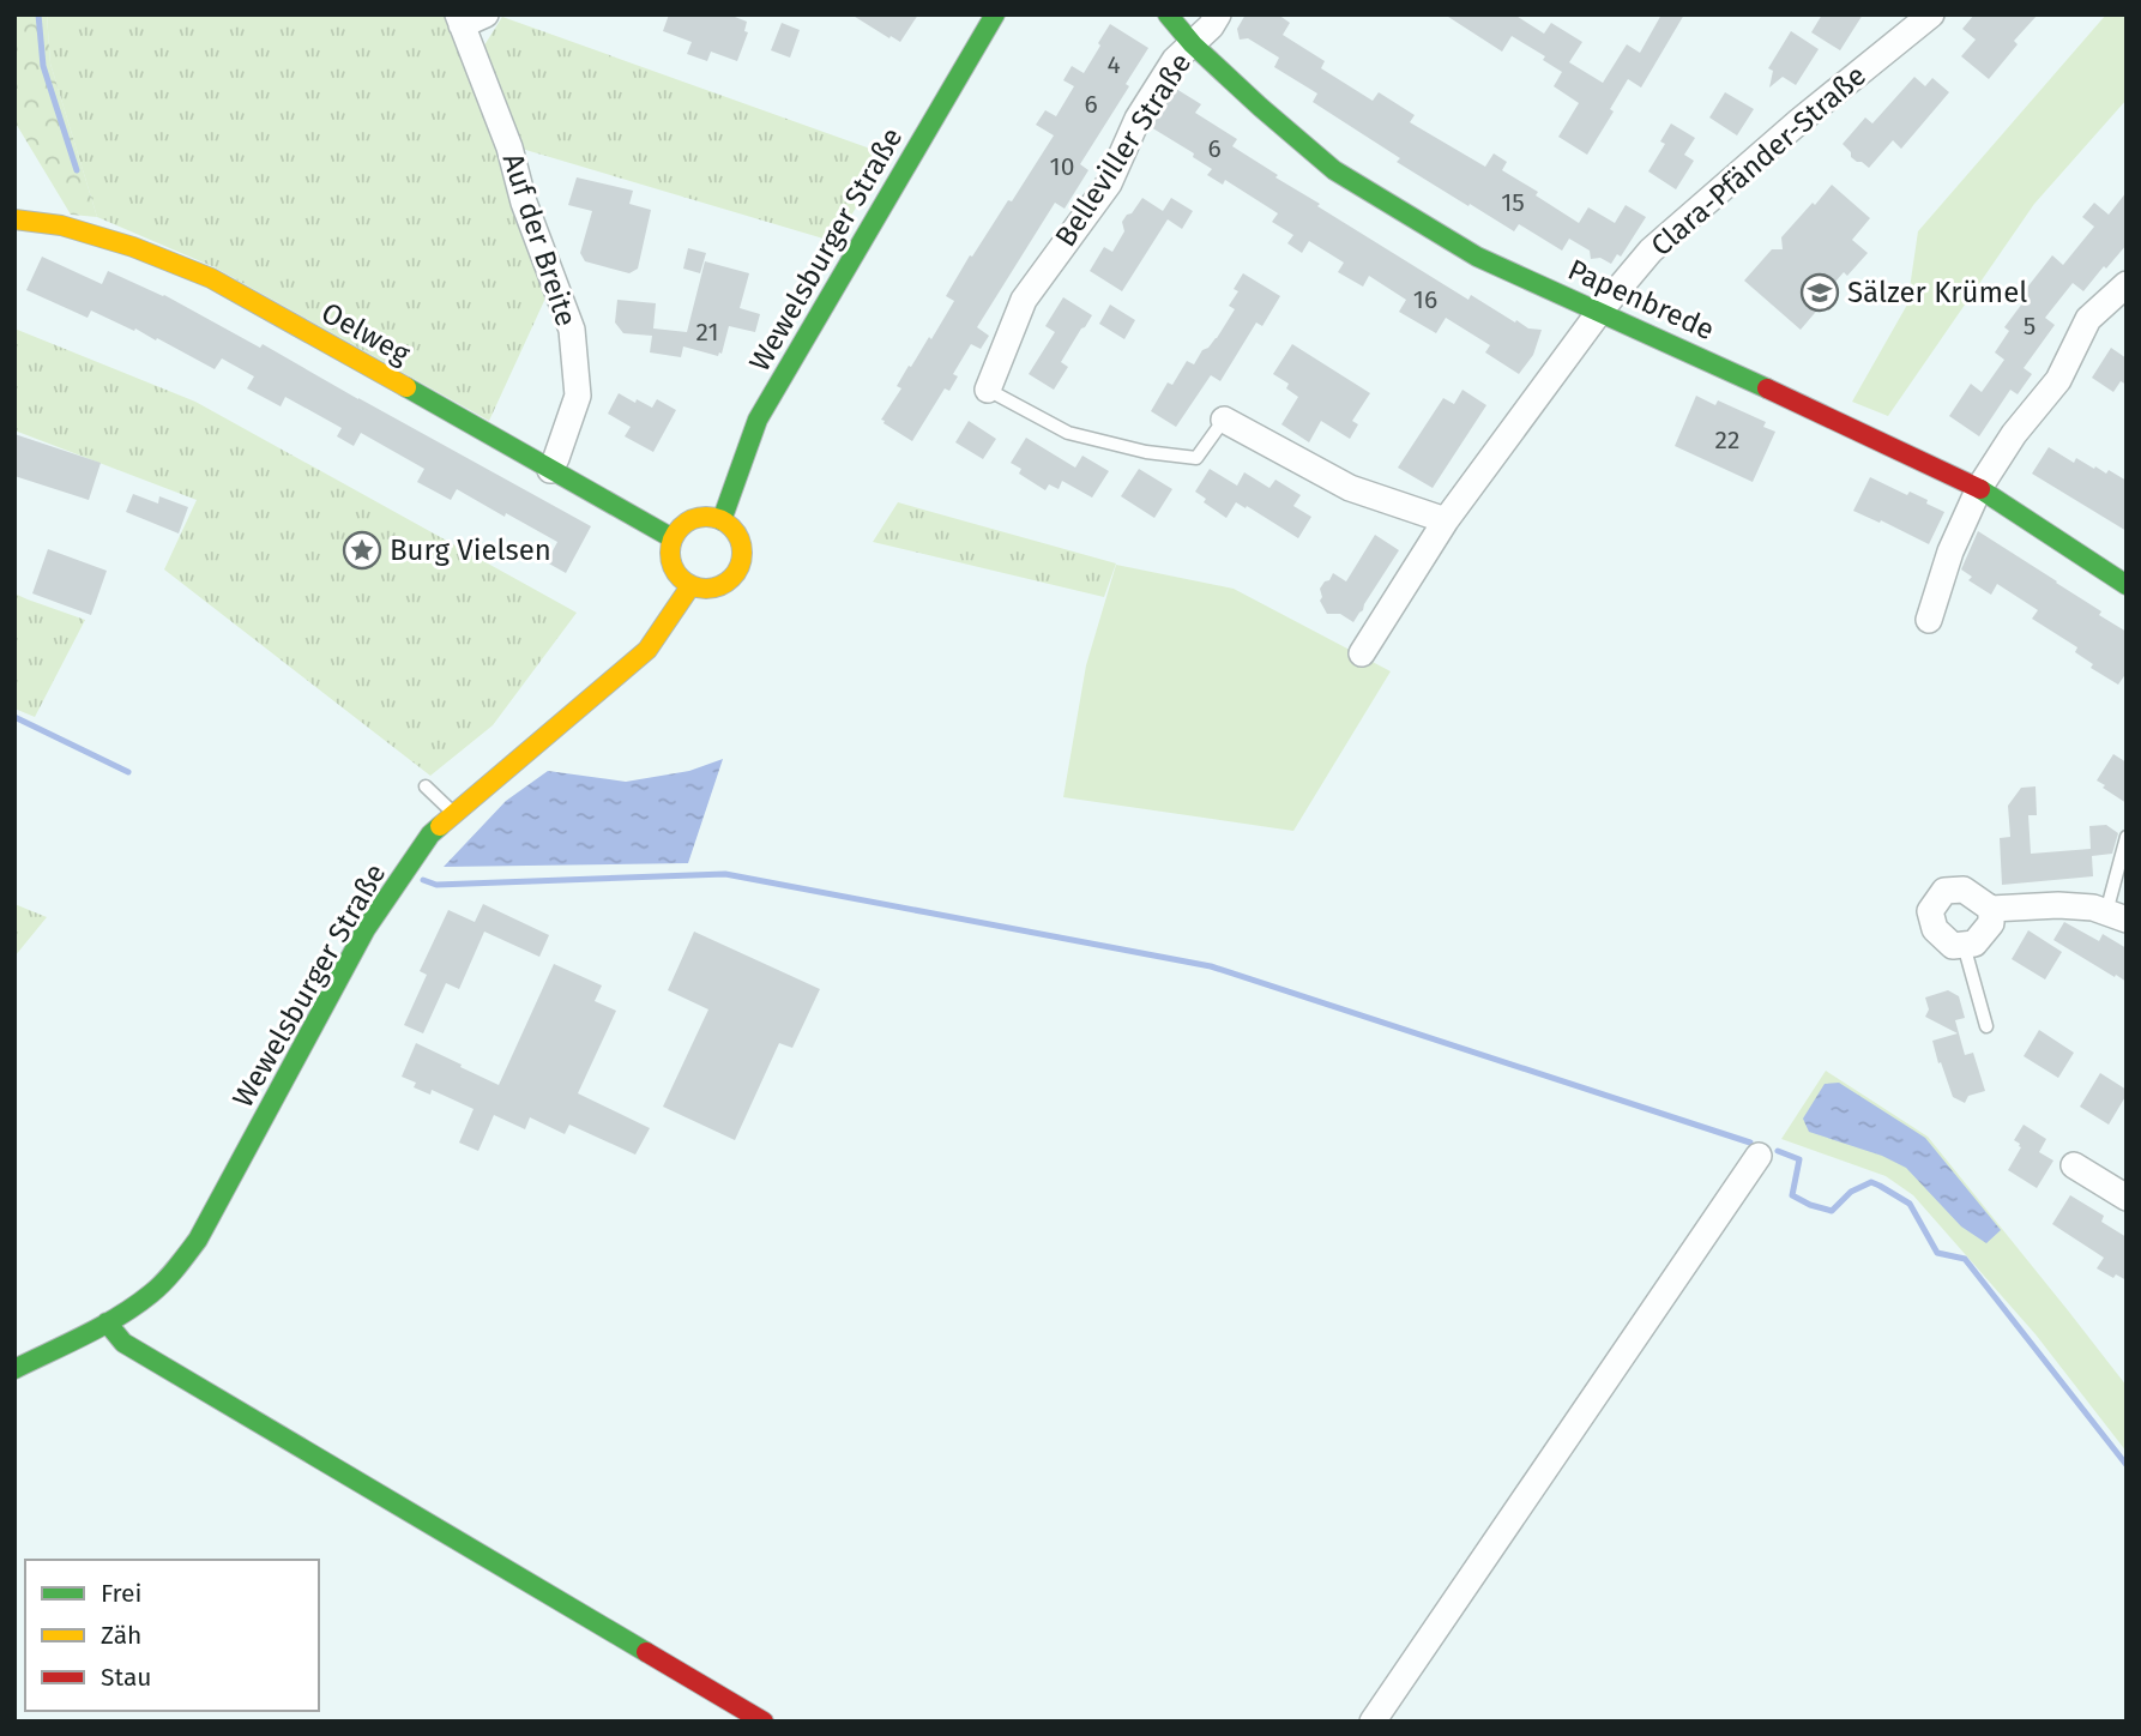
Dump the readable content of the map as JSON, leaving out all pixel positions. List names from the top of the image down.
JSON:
{
  "streets": {
    "street": [
      "Belleviller Straße",
      "Clara-Pfänder-Straße",
      "Auf der Breite",
      "Wewelsburger Straße",
      "Papenbrede",
      "Oelweg"
    ]
  },
  "crossings": [
    ["Belleviller Straße", "Papenbrede"],
    ["Clara-Pfänder-Straße", "Papenbrede"],
    ["Auf der Breite", "Oelweg"],
    ["Wewelsburger Straße", "Oelweg"]
  ],
  "places": {
    "school or university": ["Sälzer Krümel"],
    "place": ["Burg Vielsen"]
  },
  "house_numbers": [
    "4",
    "6",
    "6",
    "10",
    "15",
    "16",
    "5",
    "21",
    "22"
  ],
  "legend": ["Frei", "Zäh", "Stau"]
}
